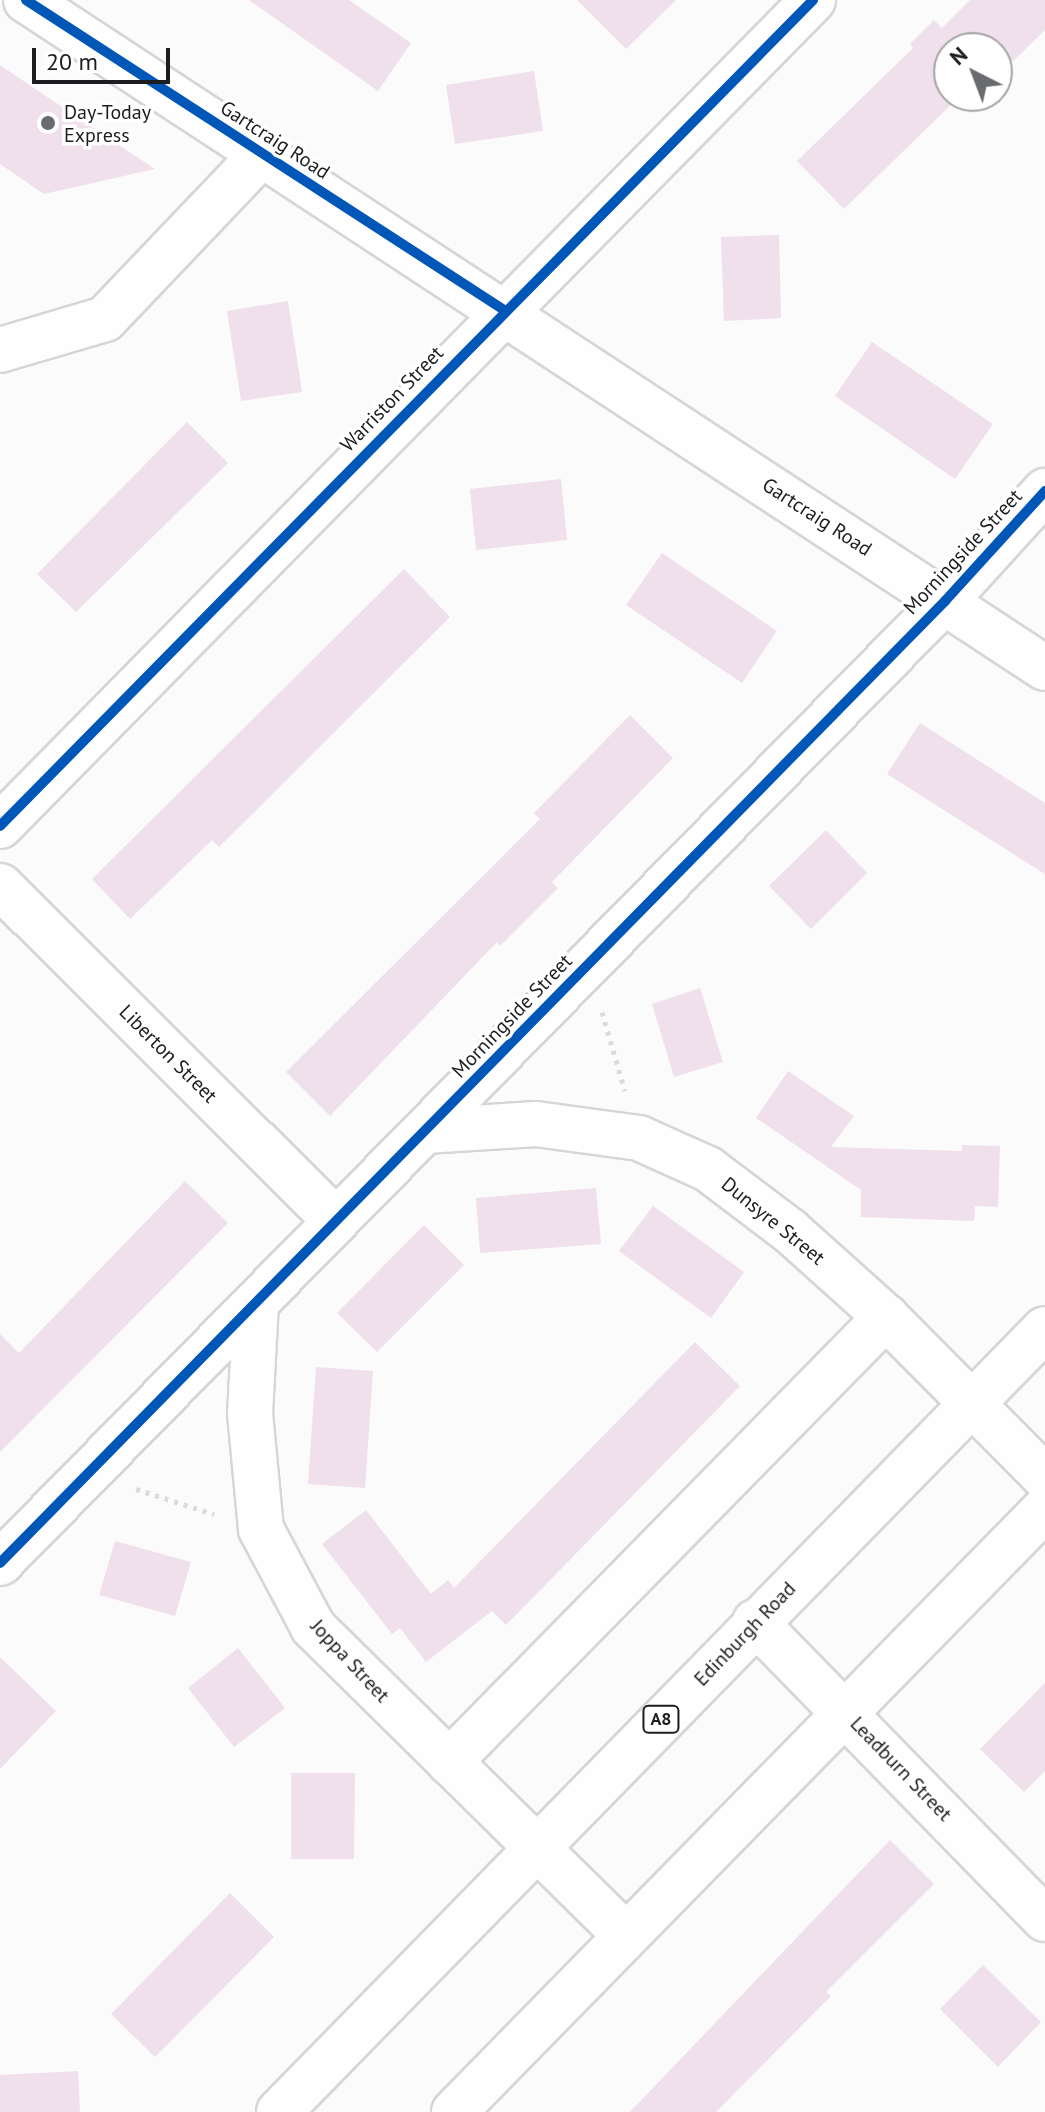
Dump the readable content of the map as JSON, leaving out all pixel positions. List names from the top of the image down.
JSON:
{
  "streets": {
    "street": [
      "Gartcraig Road",
      "Warriston Street",
      "Morningside Street",
      "Liberton Street",
      "Dunsyre Street",
      "Edinburgh Road",
      "Joppa Street",
      "A8",
      "Leadburn Street"
    ]
  },
  "crossings": [
    ["Gartcraig Road", "Warriston Street"],
    ["Gartcraig Road", "Morningside Street"],
    ["Morningside Street", "Liberton Street"],
    ["Morningside Street", "Dunsyre Street"],
    ["Morningside Street", "Joppa Street"],
    ["Dunsyre Street", "Edinburgh Road"],
    ["Edinburgh Road", "Joppa Street"],
    ["Edinburgh Road", "Leadburn Street"]
  ],
  "places": ["Day-Today Express"],
  "scale_bar": "20 m",
  "north": "top left"
}
